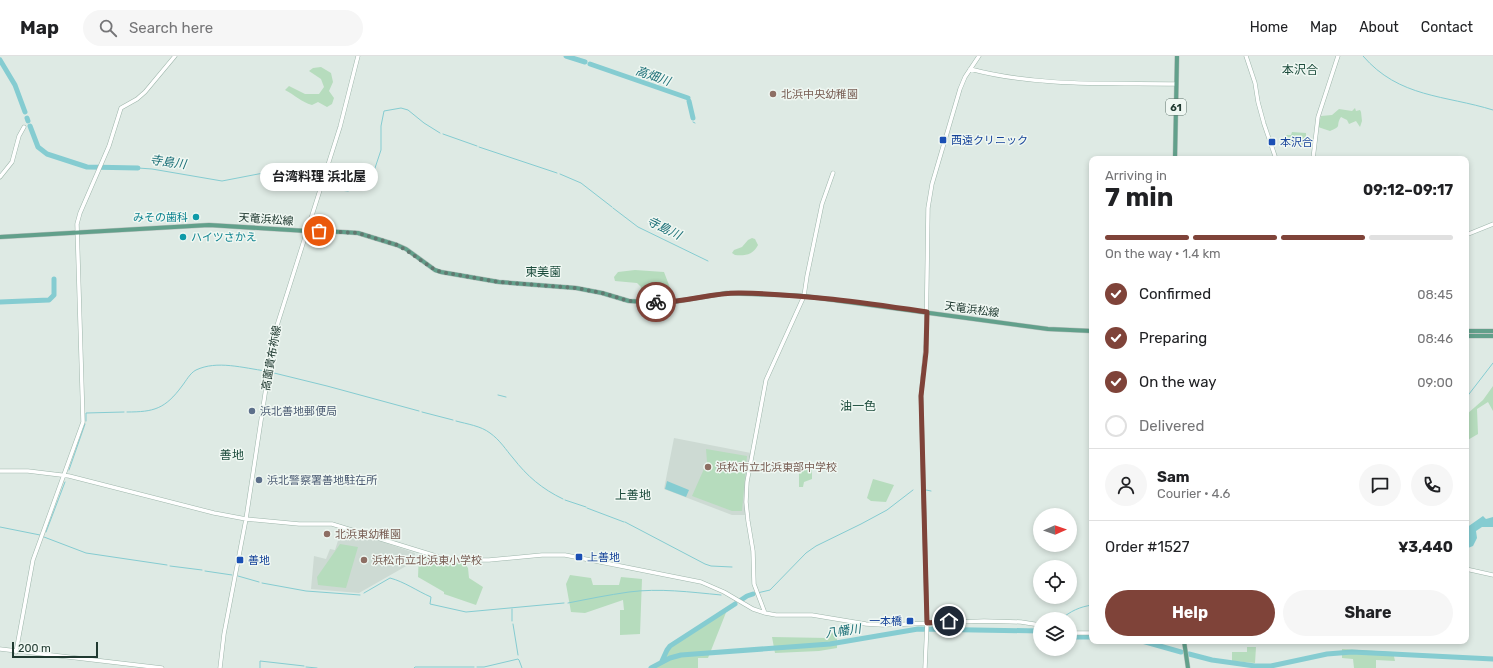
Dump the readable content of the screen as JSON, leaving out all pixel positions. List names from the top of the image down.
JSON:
{
  "streets": {
    "main road": ["61", "天竜浜松線"],
    "street": ["高薗貴布祢線"]
  },
  "crossings": [
    ["天竜浜松線", "高薗貴布祢線"]
  ],
  "districts": [
    "本沢合",
    "東美薗",
    "油一色",
    "善地",
    "上善地"
  ],
  "water": ["高畑川", "寺島川", "八幡川"],
  "places": {
    "other": [
      "北浜中央幼稚園",
      "みその歯科",
      "台湾料理 浜北屋",
      "ハイツさかえ",
      "浜北善地郵便局",
      "浜松市立北浜東部中学校",
      "浜北警察署善地駐在所",
      "北浜東幼稚園",
      "浜松市立北浜東小学校"
    ],
    "transit": [
      "西遠クリニック",
      "本沢合",
      "上善地",
      "善地",
      "一本橋"
    ]
  },
  "scale_bar": "200 m",
  "north": "right",
  "page": {
    "header": "Map",
    "search": "Search here",
    "nav": [
      "Home",
      "Map",
      "About",
      "Contact"
    ],
    "heading": ["7 min", "Arriving in", "09:12–09:17"],
    "panel": [
      "Sam",
      "Courier · 4.6",
      "Order #1527",
      "¥3,440"
    ],
    "bubble": "台湾料理 浜北屋",
    "bar": "On the way · 1.4 km",
    "list": [
      ["Confirmed", "08:45"],
      ["Preparing", "08:46"],
      ["On the way", "09:00"],
      "Delivered"
    ],
    "buttons": ["Help", "Share"],
    "scale": "200 m"
  }
}
